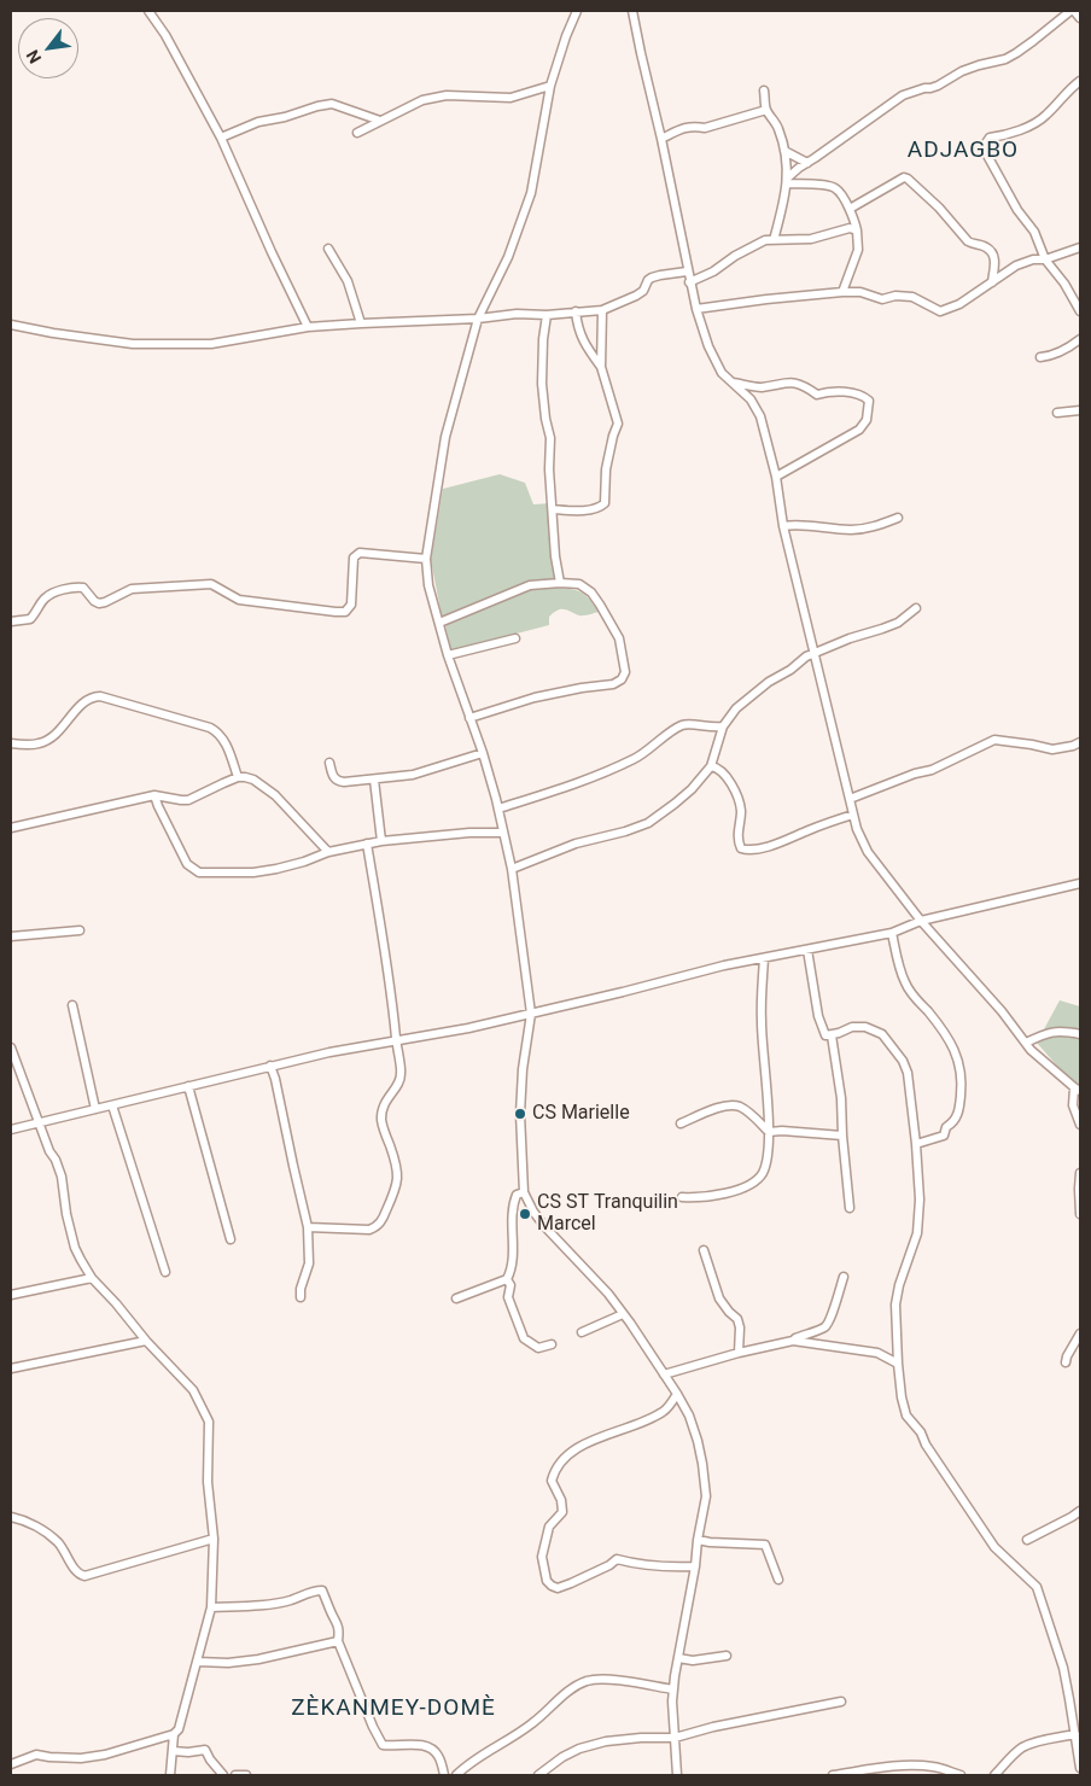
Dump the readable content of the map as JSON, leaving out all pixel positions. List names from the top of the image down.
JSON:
{
  "districts": ["ADJAGBO", "ZÈKANMEY-DOMÈ"],
  "places": ["CS Marielle", "CS ST Tranquilin Marcel"],
  "north": "bottom left"
}
